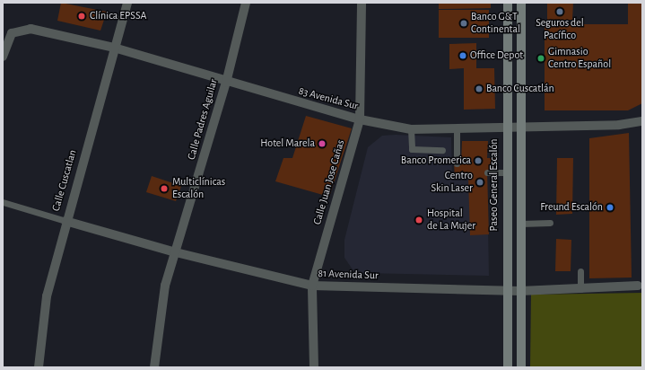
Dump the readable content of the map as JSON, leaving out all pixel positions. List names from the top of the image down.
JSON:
{
  "streets": {
    "main road": ["Paseo General Escalón"],
    "street": [
      "83 Avenida Sur",
      "Calle Padres Aguilar",
      "Calle Cuscatlan",
      "Calle Juan Jose Cañas",
      "81 Avenida Sur"
    ]
  },
  "crossings": [
    ["83 Avenida Sur", "Calle Padres Aguilar"],
    ["83 Avenida Sur", "Calle Cuscatlan"],
    ["83 Avenida Sur", "Calle Juan Jose Cañas"],
    ["83 Avenida Sur", "Paseo General Escalón"],
    ["Calle Padres Aguilar", "81 Avenida Sur"],
    ["Calle Cuscatlan", "81 Avenida Sur"],
    ["Calle Juan Jose Cañas", "81 Avenida Sur"],
    ["Paseo General Escalón", "81 Avenida Sur"]
  ],
  "places": [
    "Seguros del Pacífico",
    "Clínica EPSSA",
    "Banco G&T Continental",
    "Office Depot",
    "Gimnasio Centro Español",
    "Banco Cuscatlán",
    "Hotel Marela",
    "Banco Promerica",
    "Centro Skin Laser",
    "Multiclínicas Escalón",
    "Freund Escalón",
    "Hospital de La Mujer"
  ]
}
